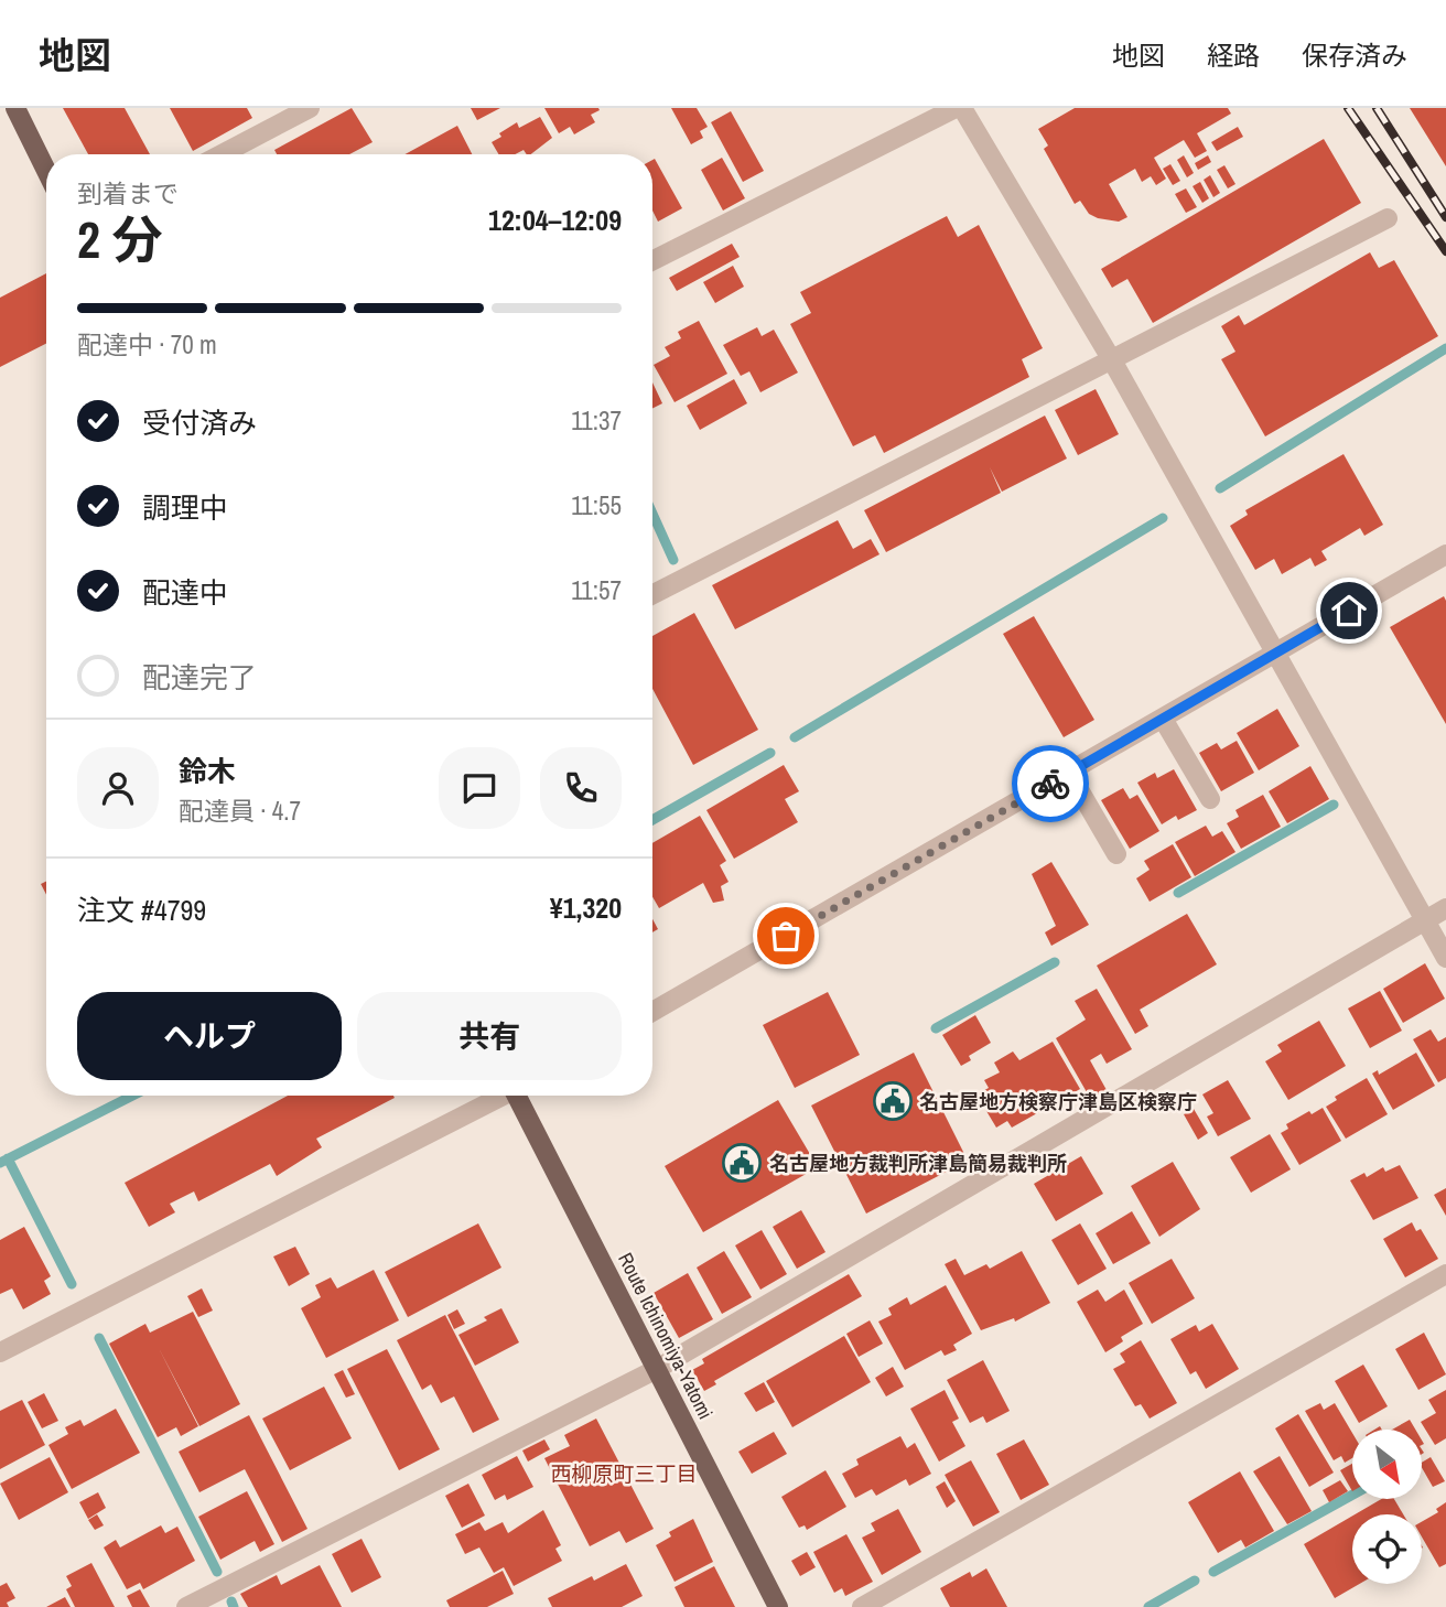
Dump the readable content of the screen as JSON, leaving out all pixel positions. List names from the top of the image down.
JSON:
{
  "streets": {
    "main road": ["Route Ichinomiya-Yatomi"]
  },
  "districts": ["西柳原町三丁目"],
  "places": {
    "public building": ["名古屋地方検察庁津島区検察庁", "名古屋地方裁判所津島簡易裁判所"]
  },
  "north": "bottom right",
  "page": {
    "header": "地図",
    "nav": ["地図", "経路", "保存済み"],
    "heading": ["2 分", "到着まで", "12:04–12:09"],
    "panel": [
      "鈴木",
      "配達員 · 4.7",
      "注文 #4799",
      "¥1,320"
    ],
    "bar": "配達中 · 70 m",
    "list": [
      ["受付済み", "11:37"],
      ["調理中", "11:55"],
      ["配達中", "11:57"],
      "配達完了"
    ],
    "buttons": ["ヘルプ", "共有"]
  }
}
